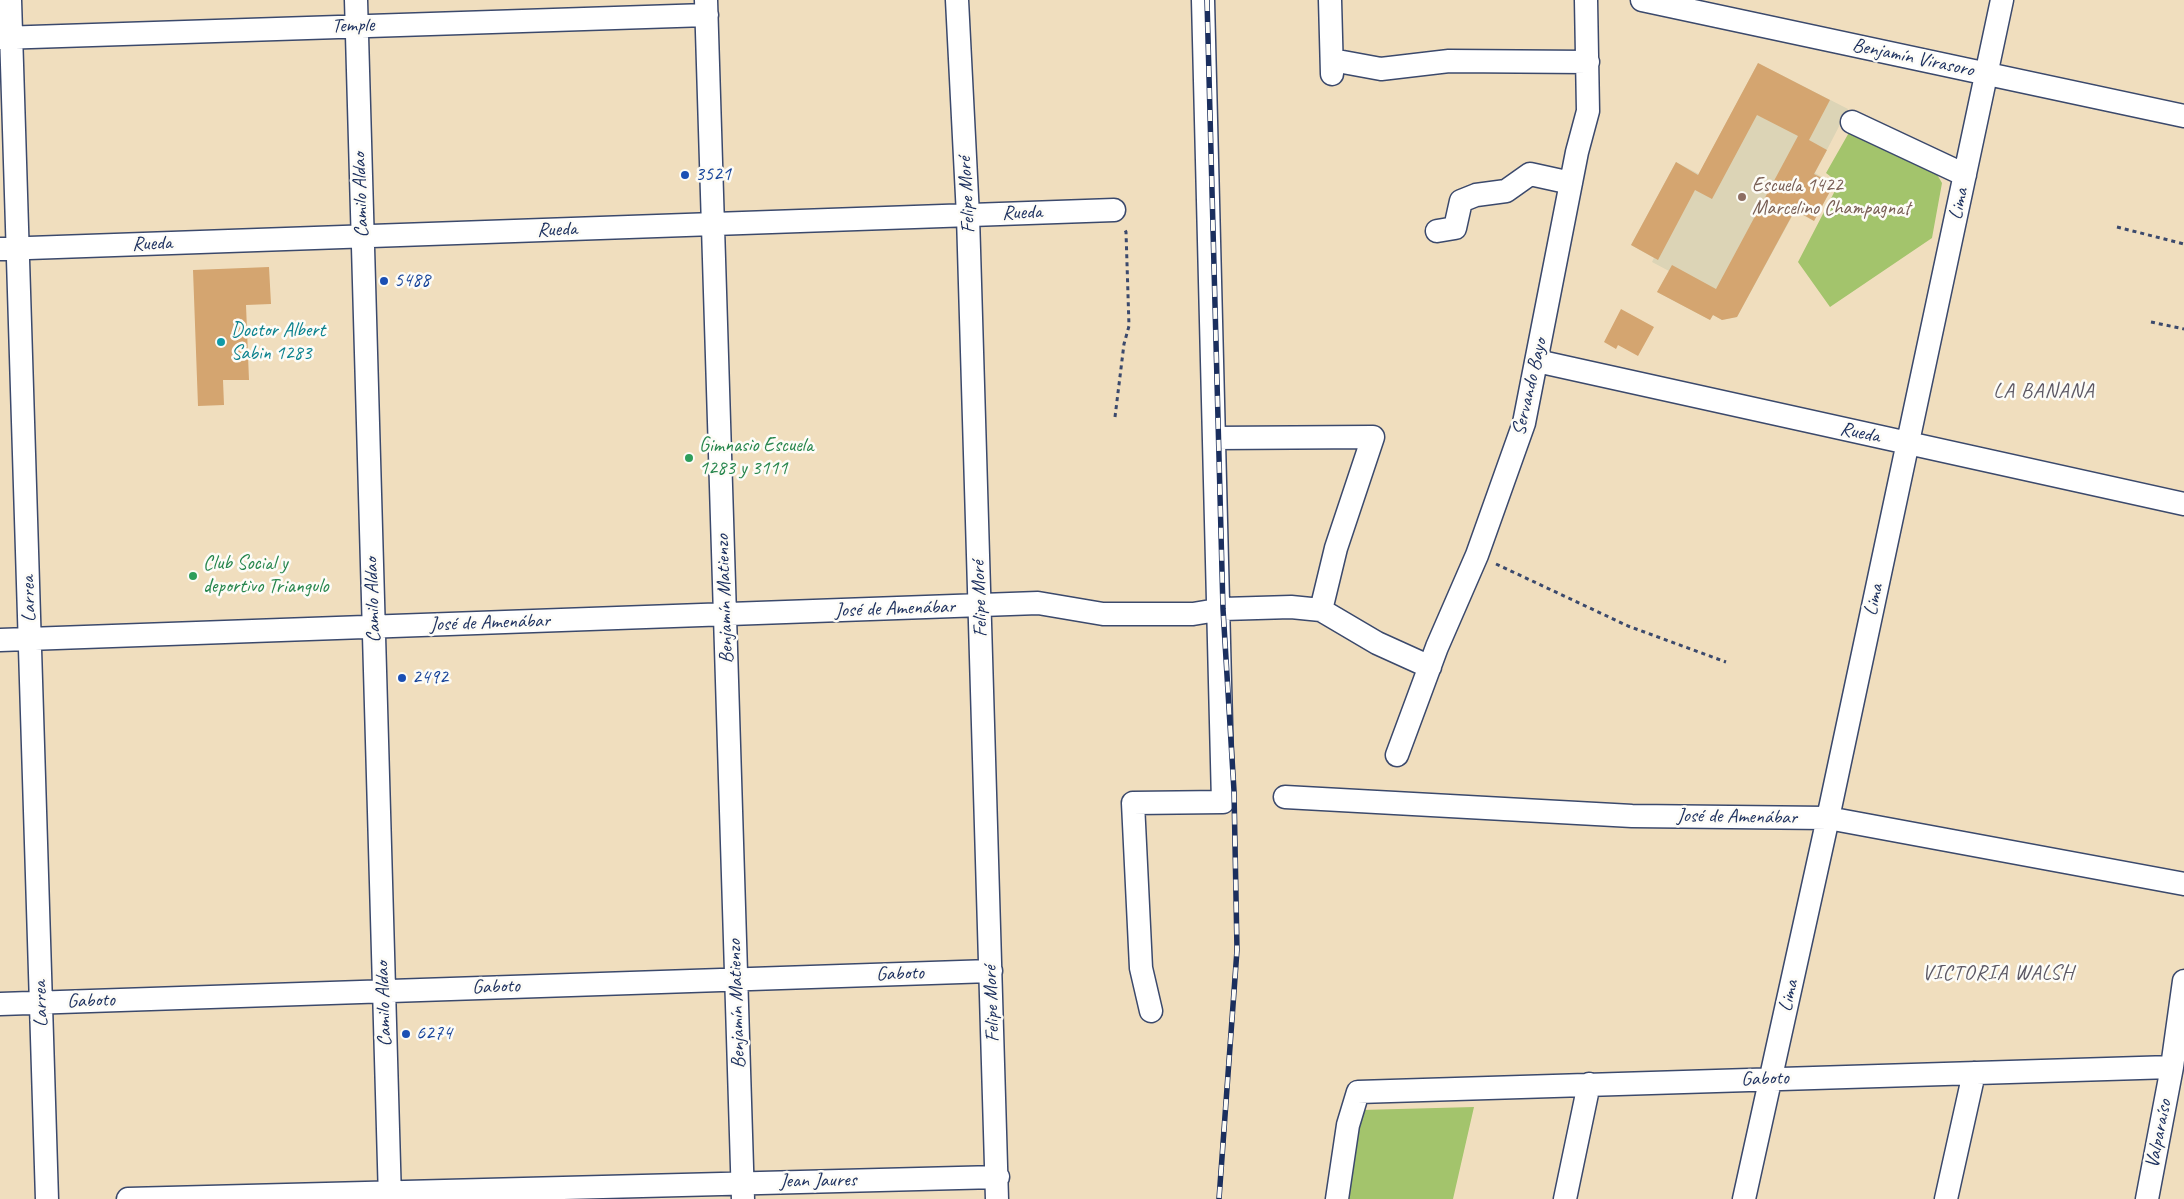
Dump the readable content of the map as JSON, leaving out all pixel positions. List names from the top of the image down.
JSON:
{
  "streets": {
    "street": [
      "Temple",
      "Benjamín Virasoro",
      "Camilo Aldao",
      "Felipe Moré",
      "Lima",
      "Rueda",
      "Servando Bayo",
      "Larrea",
      "Benjamín Matienzo",
      "José de Amenábar",
      "Gaboto",
      "Valparaíso",
      "Jean Jaures"
    ]
  },
  "crossings": [
    ["Temple", "Camilo Aldao"],
    ["Temple", "Larrea"],
    ["Temple", "Benjamín Matienzo"],
    ["Benjamín Virasoro", "Lima"],
    ["Camilo Aldao", "Rueda"],
    ["Camilo Aldao", "José de Amenábar"],
    ["Camilo Aldao", "Gaboto"],
    ["Camilo Aldao", "Jean Jaures"],
    ["Felipe Moré", "Rueda"],
    ["Felipe Moré", "José de Amenábar"],
    ["Felipe Moré", "Gaboto"],
    ["Felipe Moré", "Jean Jaures"],
    ["Lima", "Rueda"],
    ["Lima", "José de Amenábar"],
    ["Lima", "Gaboto"],
    ["Rueda", "Servando Bayo"],
    ["Rueda", "Larrea"],
    ["Rueda", "Benjamín Matienzo"],
    ["Larrea", "José de Amenábar"],
    ["Larrea", "Gaboto"],
    ["Benjamín Matienzo", "José de Amenábar"],
    ["Benjamín Matienzo", "Gaboto"],
    ["Benjamín Matienzo", "Jean Jaures"],
    ["Gaboto", "Valparaíso"]
  ],
  "districts": ["LA BANANA", "VICTORIA WALSH"],
  "places": [
    "3521",
    "Escuela 1422 Marcelino Champagnat",
    "5488",
    "Doctor Albert Sabin 1283",
    "Gimnasio Escuela 1283 y 3111",
    "Club Social y deportivo Triangulo",
    "2492",
    "6274"
  ]
}
